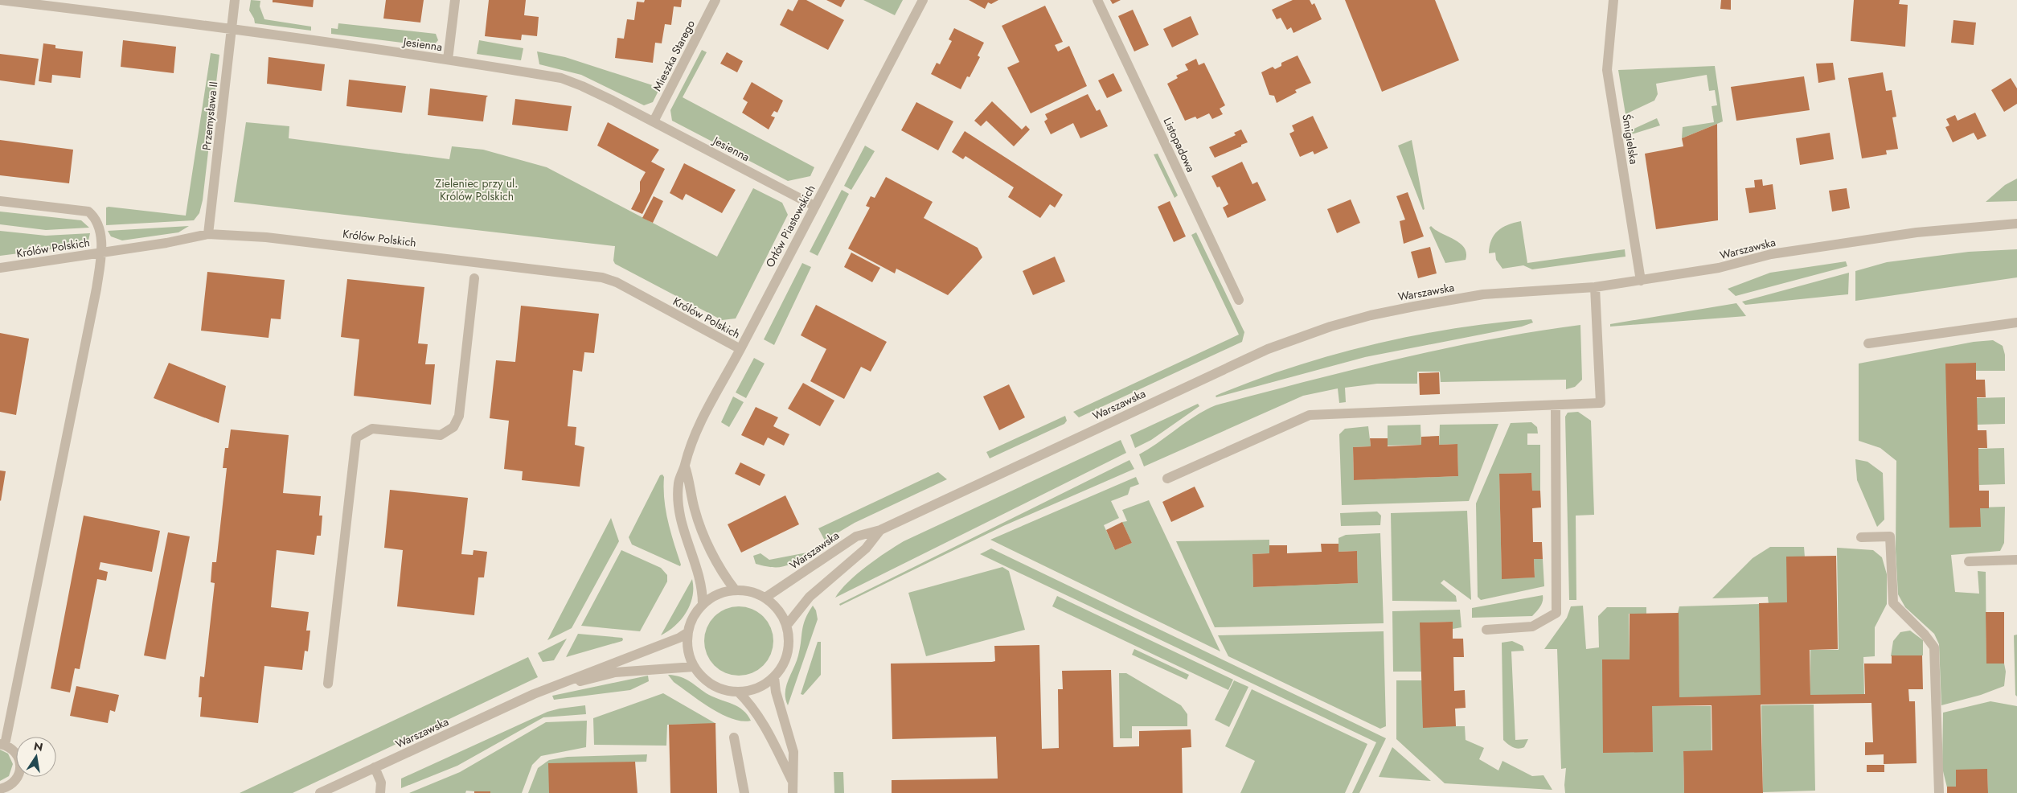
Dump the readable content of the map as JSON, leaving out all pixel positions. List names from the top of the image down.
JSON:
{
  "streets": {
    "street": [
      "Jesienna",
      "Mieszka Starego",
      "Przemysława II",
      "Śmigielska",
      "Listopadowa",
      "Orłów Piastowskich",
      "Królów Polskich",
      "Warszawska"
    ]
  },
  "crossings": [
    ["Jesienna", "Mieszka Starego"],
    ["Jesienna", "Przemysława II"],
    ["Jesienna", "Orłów Piastowskich"],
    ["Przemysława II", "Królów Polskich"],
    ["Śmigielska", "Warszawska"],
    ["Orłów Piastowskich", "Królów Polskich"],
    ["Orłów Piastowskich", "Warszawska"]
  ],
  "parks": ["Zieleniec przy ul. Królów Polskich"],
  "north": "top"
}
